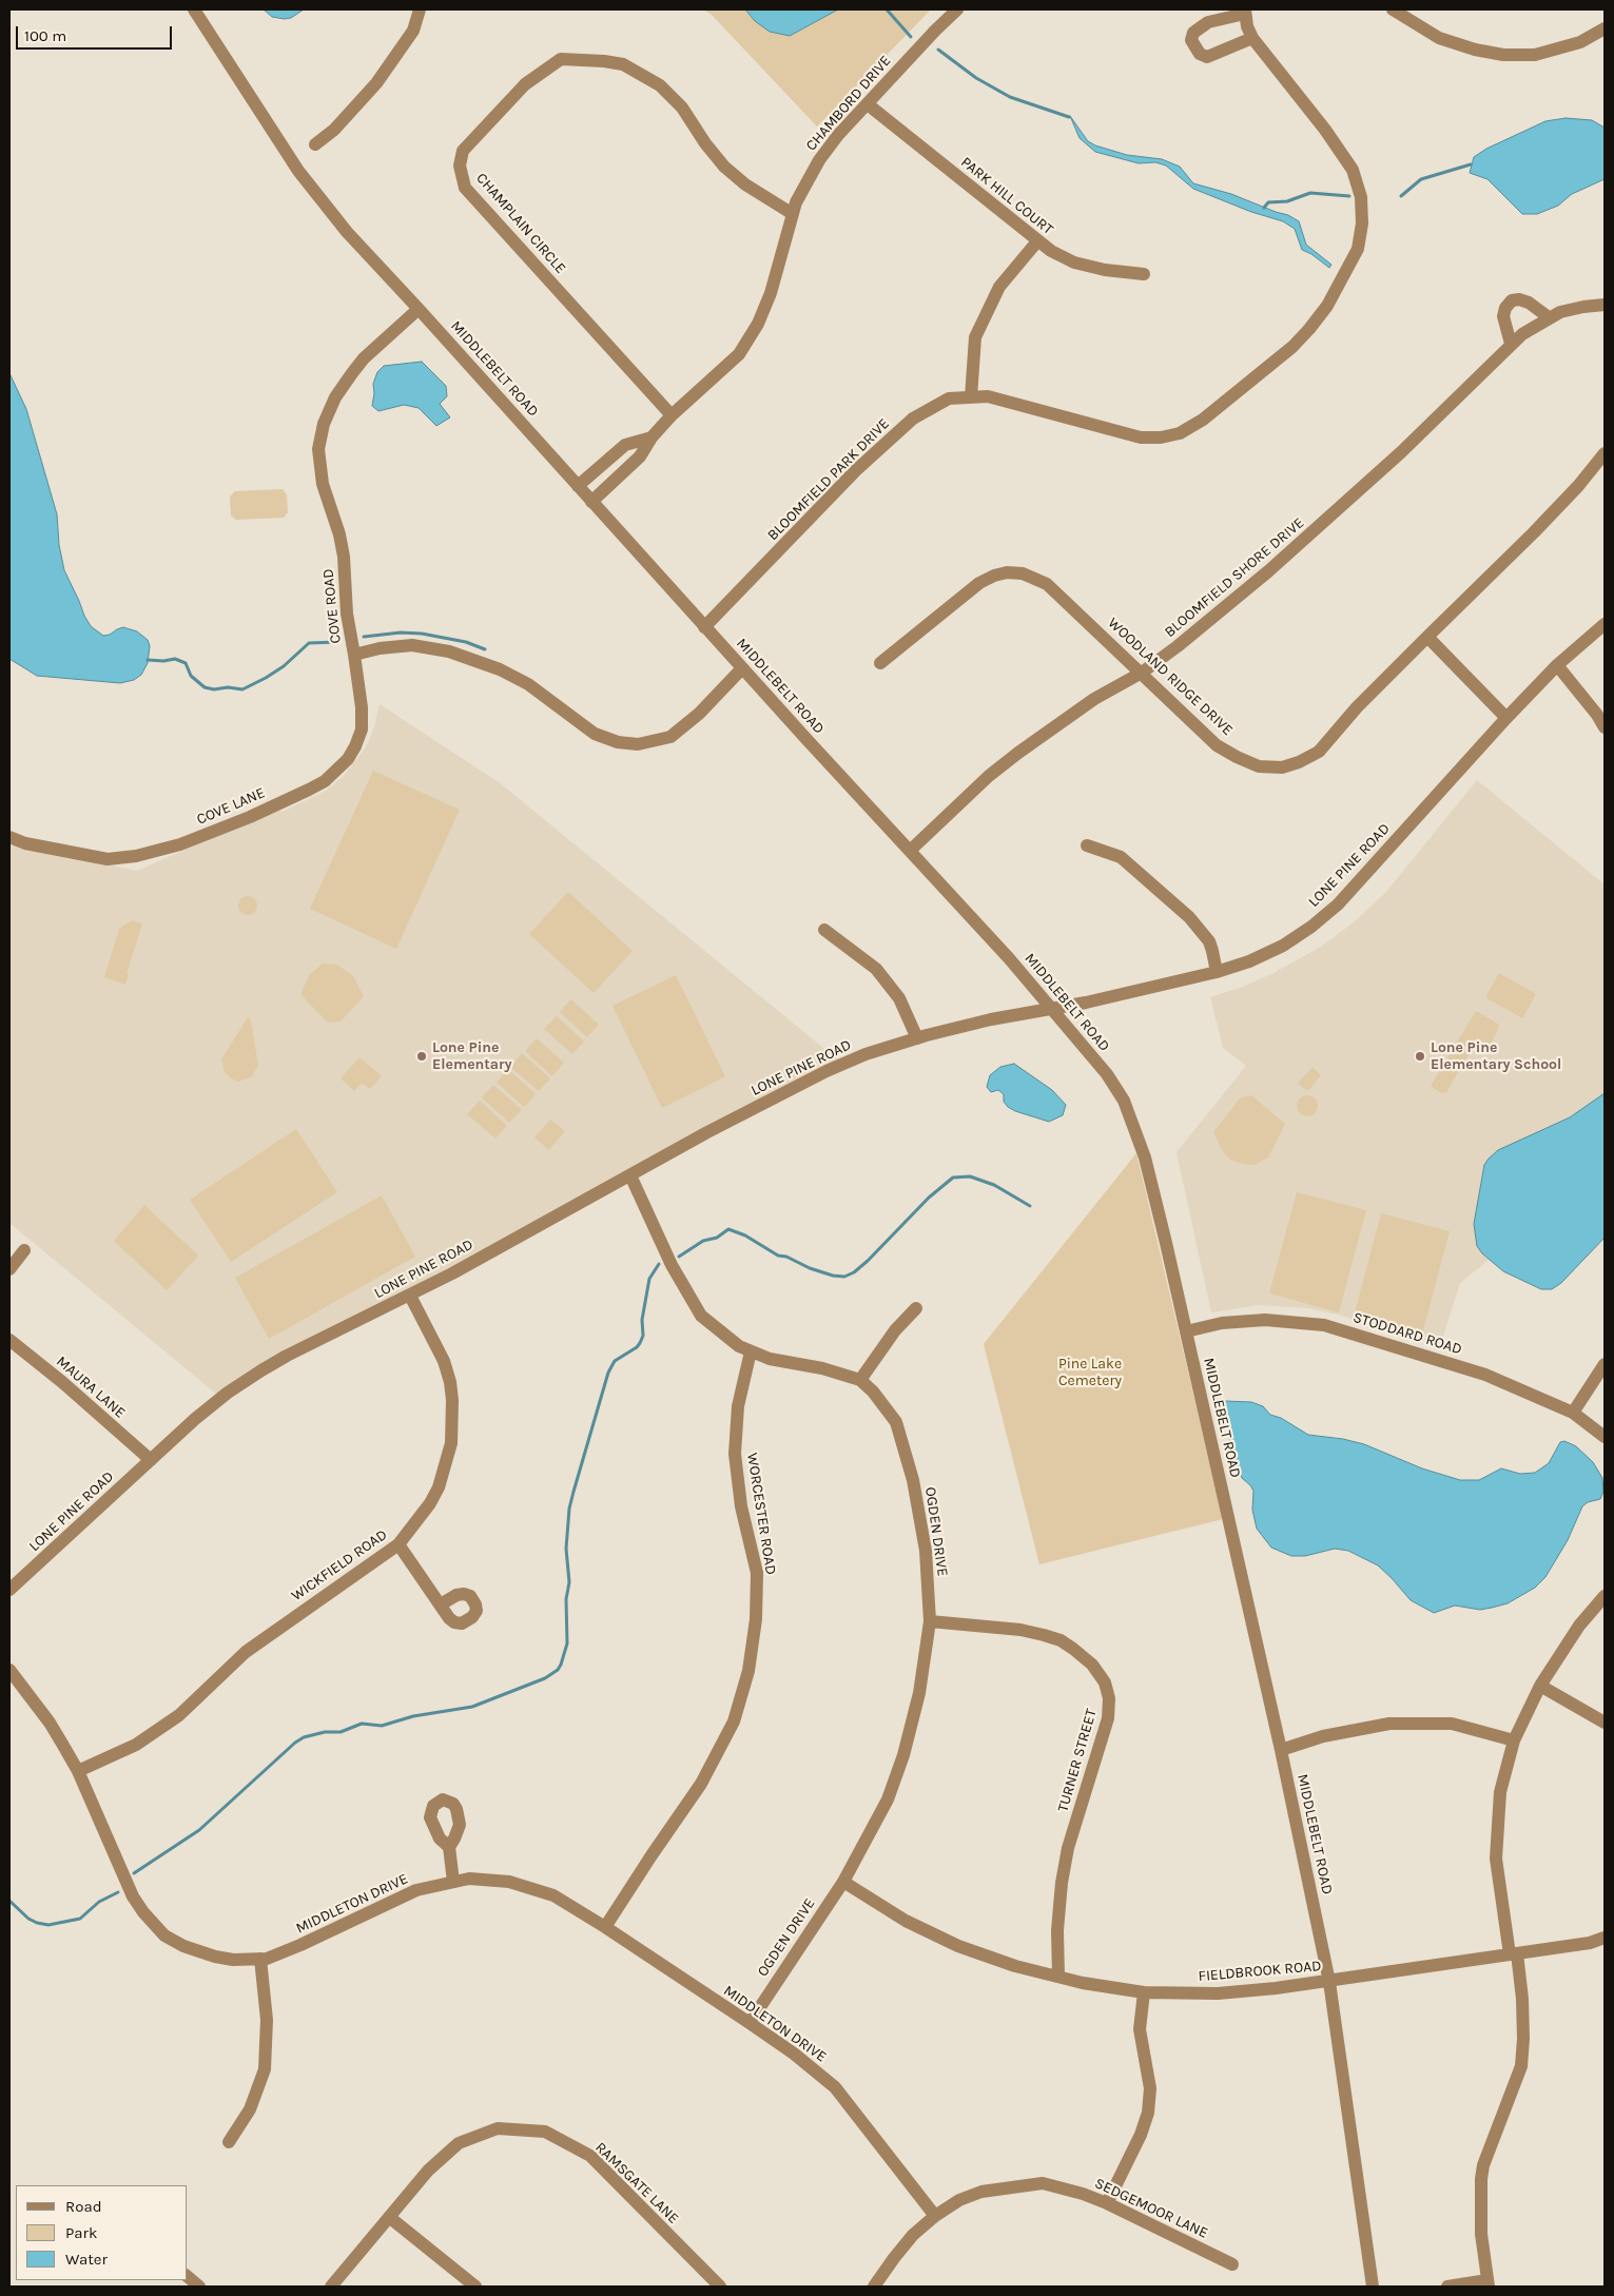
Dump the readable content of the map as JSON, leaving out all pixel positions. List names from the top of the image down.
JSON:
{
  "streets": {
    "street": [
      "CHAMBORD DRIVE",
      "PARK HILL COURT",
      "CHAMPLAIN CIRCLE",
      "MIDDLEBELT ROAD",
      "BLOOMFIELD PARK DRIVE",
      "BLOOMFIELD SHORE DRIVE",
      "COVE ROAD",
      "WOODLAND RIDGE DRIVE",
      "COVE LANE",
      "LONE PINE ROAD",
      "STODDARD ROAD",
      "MAURA LANE",
      "WORCESTER ROAD",
      "OGDEN DRIVE",
      "WICKFIELD ROAD",
      "TURNER STREET",
      "MIDDLETON DRIVE",
      "FIELDBROOK ROAD",
      "RAMSGATE LANE",
      "SEDGEMOOR LANE"
    ]
  },
  "crossings": [
    ["CHAMBORD DRIVE", "PARK HILL COURT"],
    ["CHAMBORD DRIVE", "CHAMPLAIN CIRCLE"],
    ["CHAMBORD DRIVE", "MIDDLEBELT ROAD"],
    ["MIDDLEBELT ROAD", "BLOOMFIELD PARK DRIVE"],
    ["MIDDLEBELT ROAD", "BLOOMFIELD SHORE DRIVE"],
    ["MIDDLEBELT ROAD", "COVE ROAD"],
    ["MIDDLEBELT ROAD", "LONE PINE ROAD"],
    ["MIDDLEBELT ROAD", "STODDARD ROAD"],
    ["MIDDLEBELT ROAD", "FIELDBROOK ROAD"],
    ["BLOOMFIELD SHORE DRIVE", "WOODLAND RIDGE DRIVE"],
    ["COVE ROAD", "COVE LANE"],
    ["LONE PINE ROAD", "MAURA LANE"],
    ["LONE PINE ROAD", "OGDEN DRIVE"],
    ["LONE PINE ROAD", "WICKFIELD ROAD"],
    ["WORCESTER ROAD", "OGDEN DRIVE"],
    ["WORCESTER ROAD", "MIDDLETON DRIVE"],
    ["OGDEN DRIVE", "TURNER STREET"],
    ["OGDEN DRIVE", "MIDDLETON DRIVE"],
    ["OGDEN DRIVE", "FIELDBROOK ROAD"],
    ["WICKFIELD ROAD", "MIDDLETON DRIVE"],
    ["TURNER STREET", "FIELDBROOK ROAD"],
    ["MIDDLETON DRIVE", "SEDGEMOOR LANE"]
  ],
  "parks": ["Pine Lake Cemetery"],
  "places": ["Lone Pine Elementary", "Lone Pine Elementary School"],
  "legend": ["Road", "Park", "Water"],
  "scale_bar": "100 m"
}
